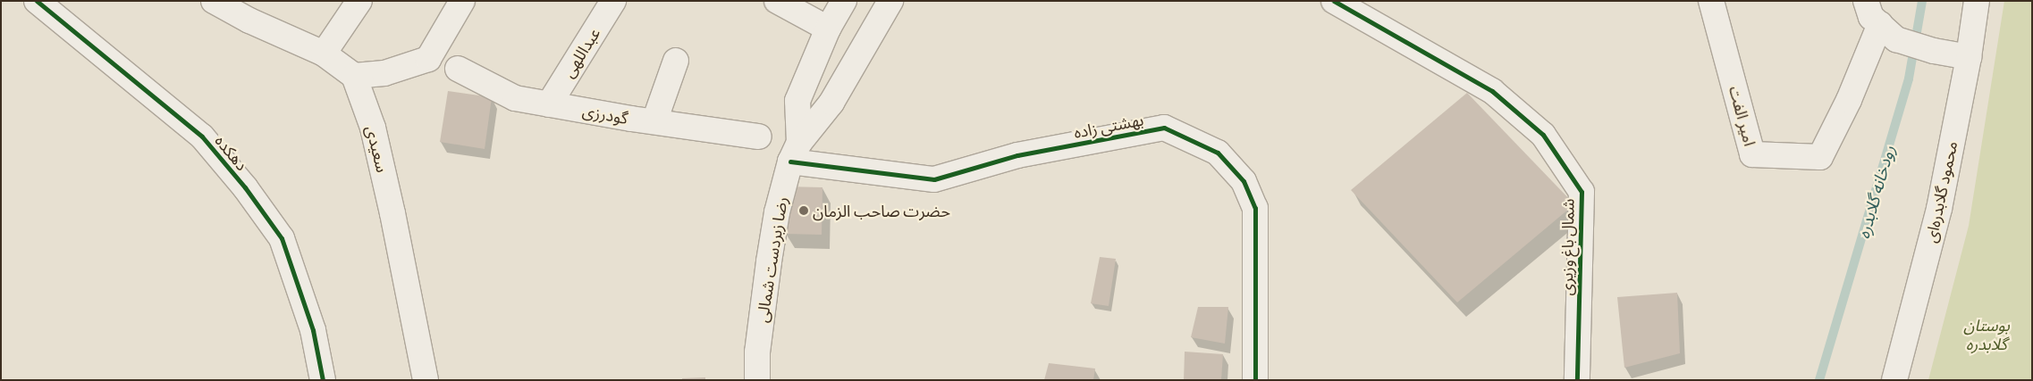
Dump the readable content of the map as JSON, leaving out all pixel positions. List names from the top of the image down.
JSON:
{
  "streets": {
    "street": [
      "عبداللهی",
      "گودرزی",
      "امیر الفت",
      "بهشتی زاده",
      "سعیدی",
      "دهکده",
      "محمود گلابدره‌ای",
      "شمال باغ وزیری",
      "رضا زبردست شمالی"
    ]
  },
  "crossings": [
    ["عبداللهی", "گودرزی"],
    ["بهشتی زاده", "رضا زبردست شمالی"]
  ],
  "water": ["رودخانه گلابدره"],
  "parks": ["بوستان گلابدره"],
  "places": ["حضرت صاحب الزمان"]
}
